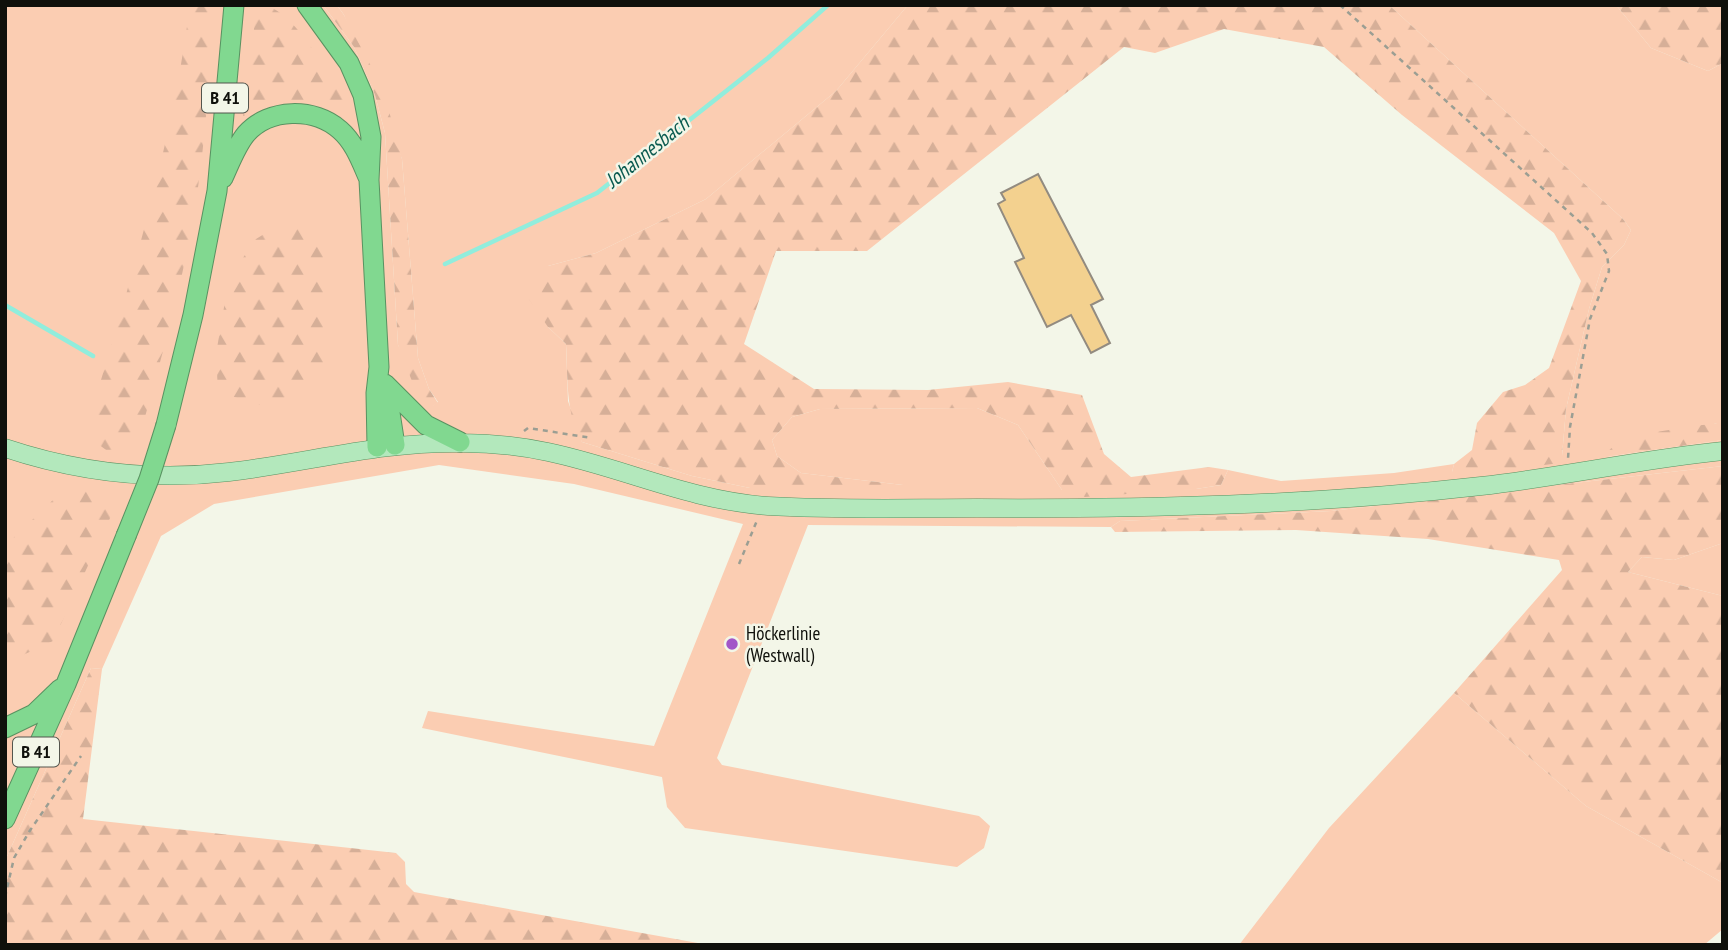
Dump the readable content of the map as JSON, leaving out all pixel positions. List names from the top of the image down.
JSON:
{
  "streets": {
    "highway": ["B 41"]
  },
  "water": ["Johannesbach"],
  "places": ["Höckerlinie (Westwall)"]
}
